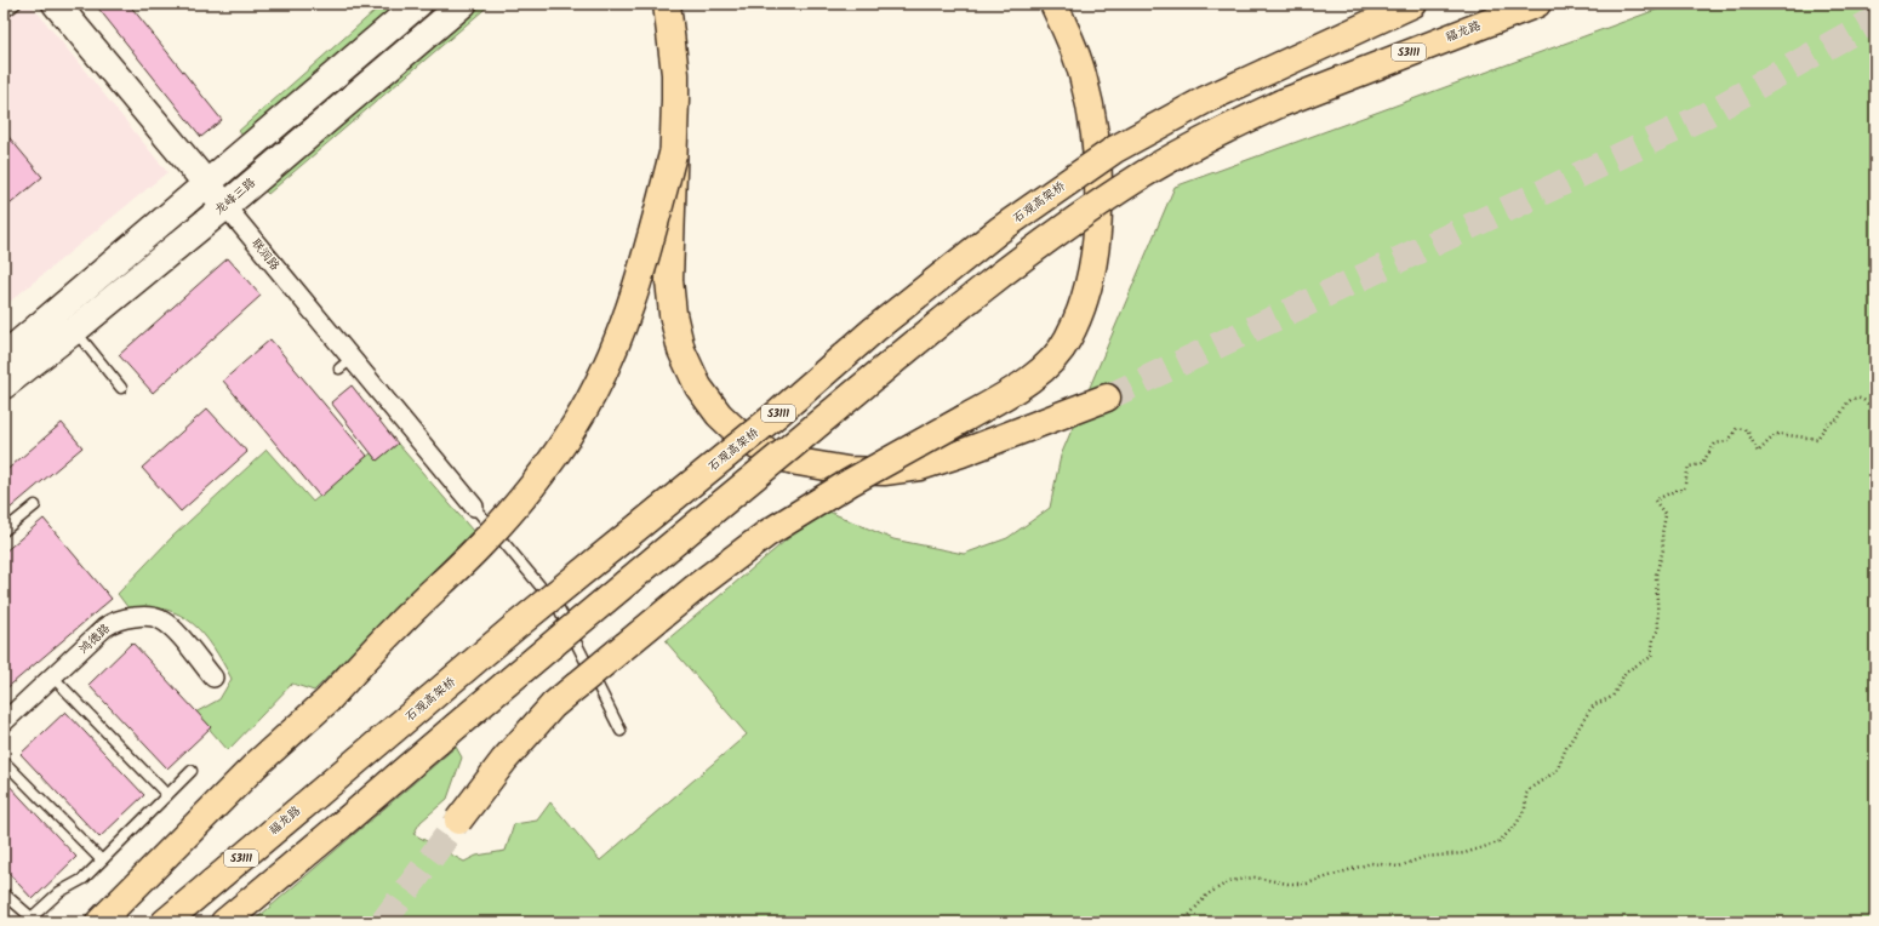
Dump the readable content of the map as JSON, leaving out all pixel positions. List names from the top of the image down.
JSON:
{
  "streets": {
    "highway": ["福龙路", "S3111", "石观高架桥"],
    "main road": ["龙峰三路", "联润路"],
    "street": ["鸿德路"]
  },
  "crossings": [
    ["福龙路", "石观高架桥"],
    ["龙峰三路", "联润路"]
  ]
}
